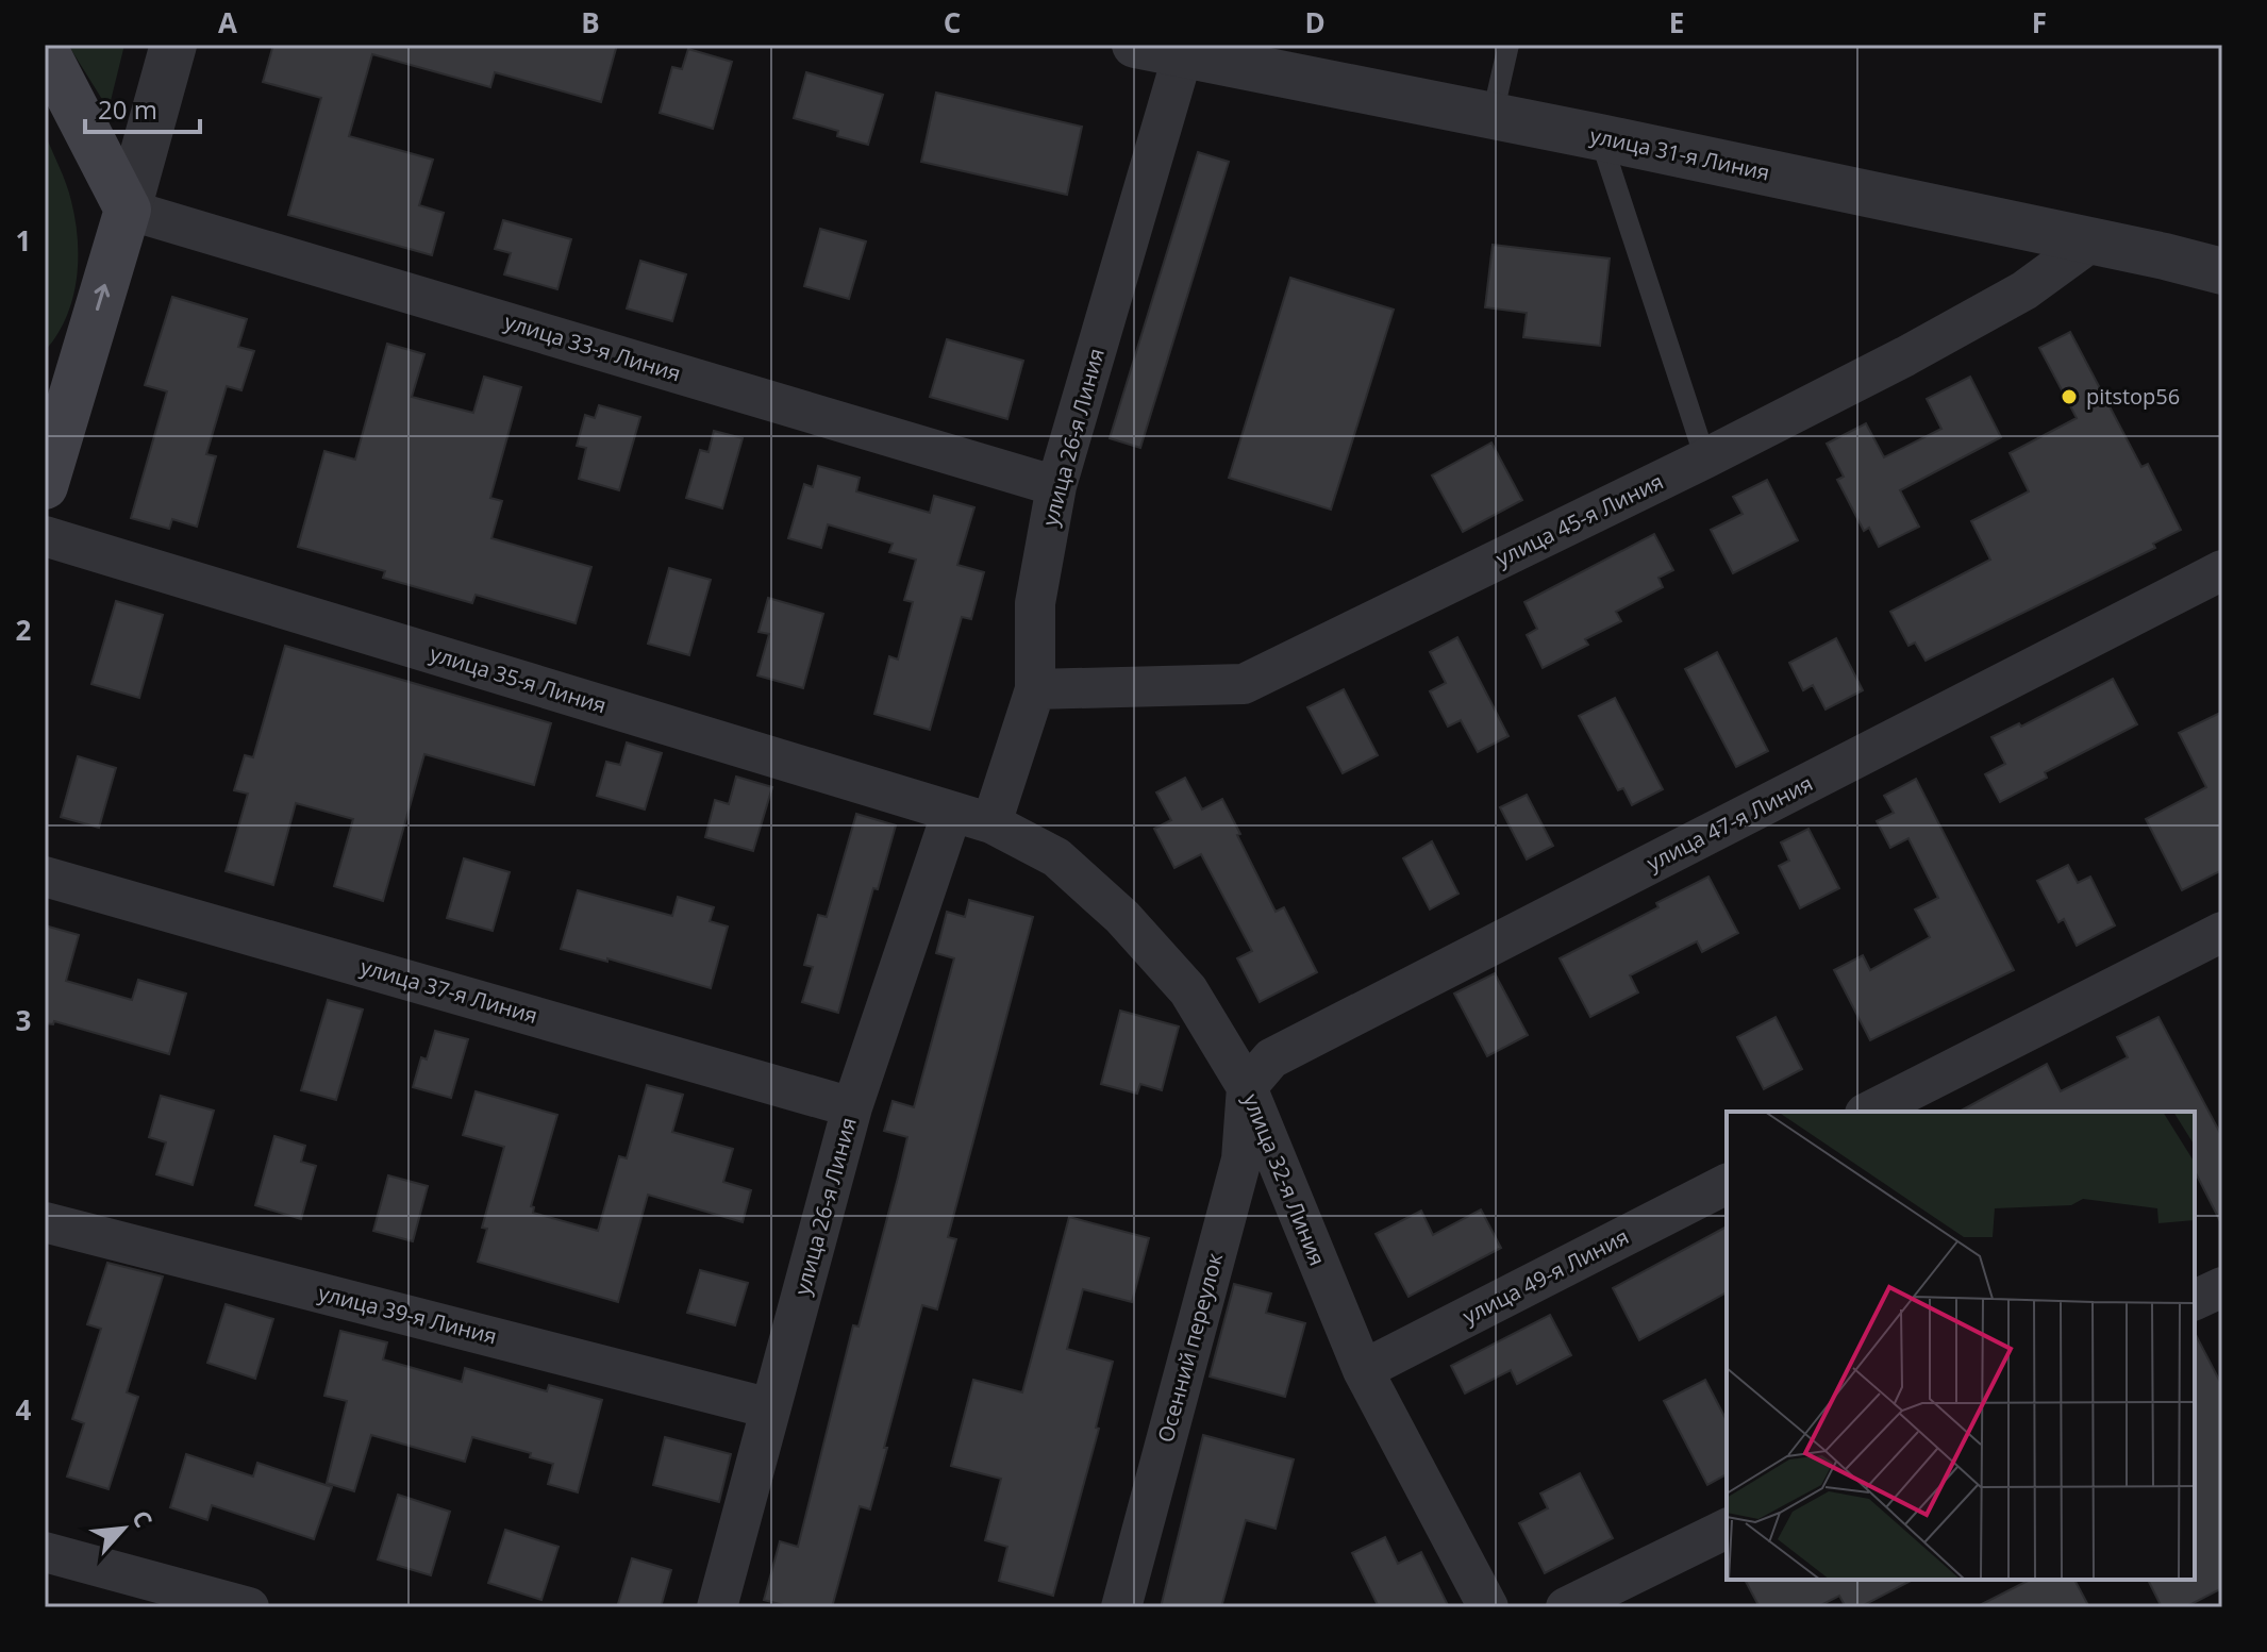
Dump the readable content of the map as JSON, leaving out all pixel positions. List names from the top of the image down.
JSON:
{
  "streets": {
    "street": [
      "улица 31-я Линия",
      "улица 33-я Линия",
      "улица 26-я Линия",
      "улица 45-я Линия",
      "улица 35-я Линия",
      "улица 47-я Линия",
      "улица 37-я Линия",
      "улица 32-я Линия",
      "улица 49-я Линия",
      "улица 39-я Линия",
      "Осенний переулок"
    ]
  },
  "crossings": [
    ["улица 31-я Линия", "улица 26-я Линия"],
    ["улица 31-я Линия", "улица 45-я Линия"],
    ["улица 33-я Линия", "улица 26-я Линия"],
    ["улица 26-я Линия", "улица 45-я Линия"],
    ["улица 26-я Линия", "улица 35-я Линия"],
    ["улица 26-я Линия", "улица 37-я Линия"],
    ["улица 26-я Линия", "улица 32-я Линия"],
    ["улица 26-я Линия", "улица 39-я Линия"],
    ["улица 35-я Линия", "улица 32-я Линия"],
    ["улица 47-я Линия", "улица 32-я Линия"],
    ["улица 47-я Линия", "Осенний переулок"],
    ["улица 32-я Линия", "улица 49-я Линия"],
    ["улица 32-я Линия", "Осенний переулок"]
  ],
  "places": ["pitstop56"],
  "scale_bar": "20 m",
  "north": "top right",
  "grid": {
    "columns": [
      "A",
      "B",
      "C",
      "D",
      "E",
      "F"
    ],
    "rows": [
      "1",
      "2",
      "3",
      "4"
    ]
  }
}
